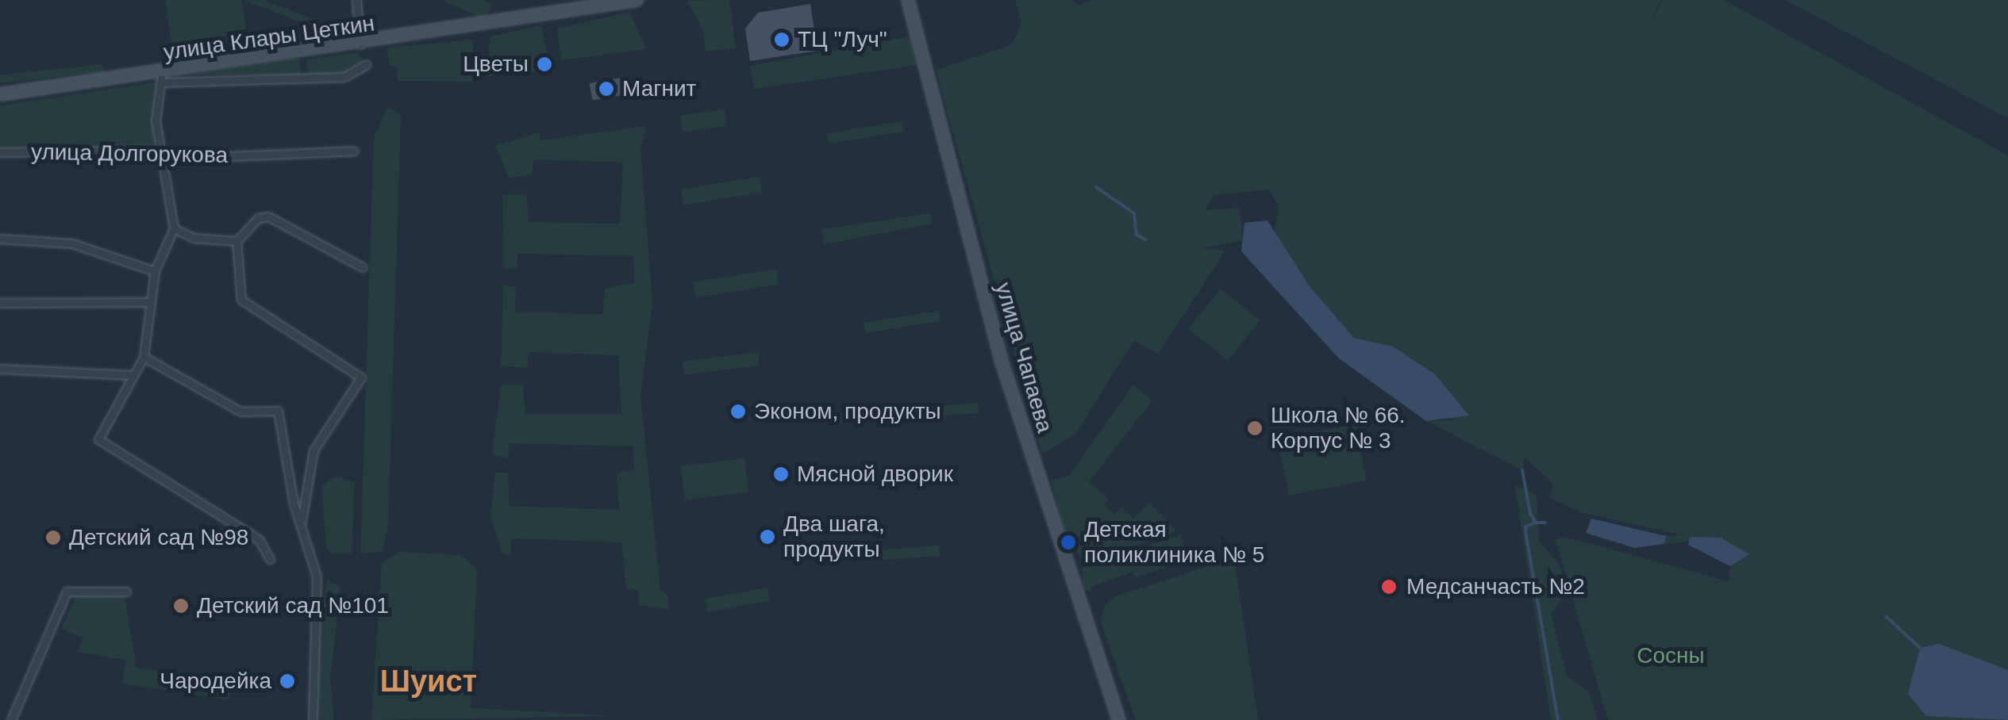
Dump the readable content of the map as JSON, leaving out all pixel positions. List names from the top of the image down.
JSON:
{
  "streets": {
    "street": ["улица Клары Цеткин", "улица Долгорукова", "улица Чапаева"]
  },
  "districts": ["Шуист"],
  "parks": ["Сосны"],
  "places": [
    "ТЦ \"Луч\"",
    "Цветы",
    "Магнит",
    "Эконом, продукты",
    "Школа № 66. Корпус № 3",
    "Мясной дворик",
    "Два шага, продукты",
    "Детский сад №98",
    "Детская поликлиника № 5",
    "Медсанчасть №2",
    "Детский сад №101",
    "Чародейка"
  ]
}
